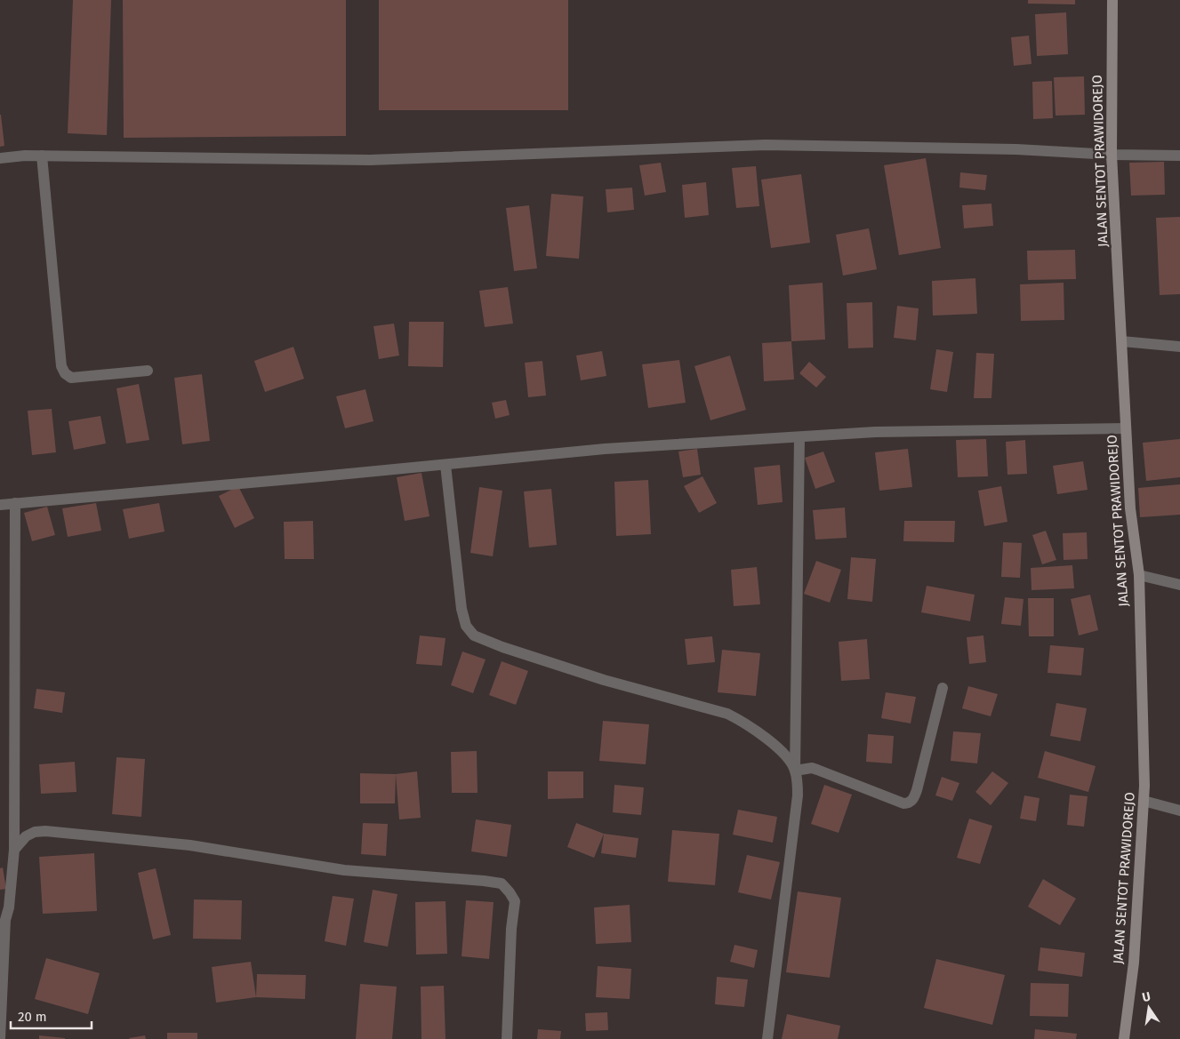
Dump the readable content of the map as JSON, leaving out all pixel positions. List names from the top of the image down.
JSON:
{
  "streets": {
    "main road": ["JALAN SENTOT PRAWIDOREJO"]
  },
  "scale_bar": "20 m",
  "north": "top"
}
